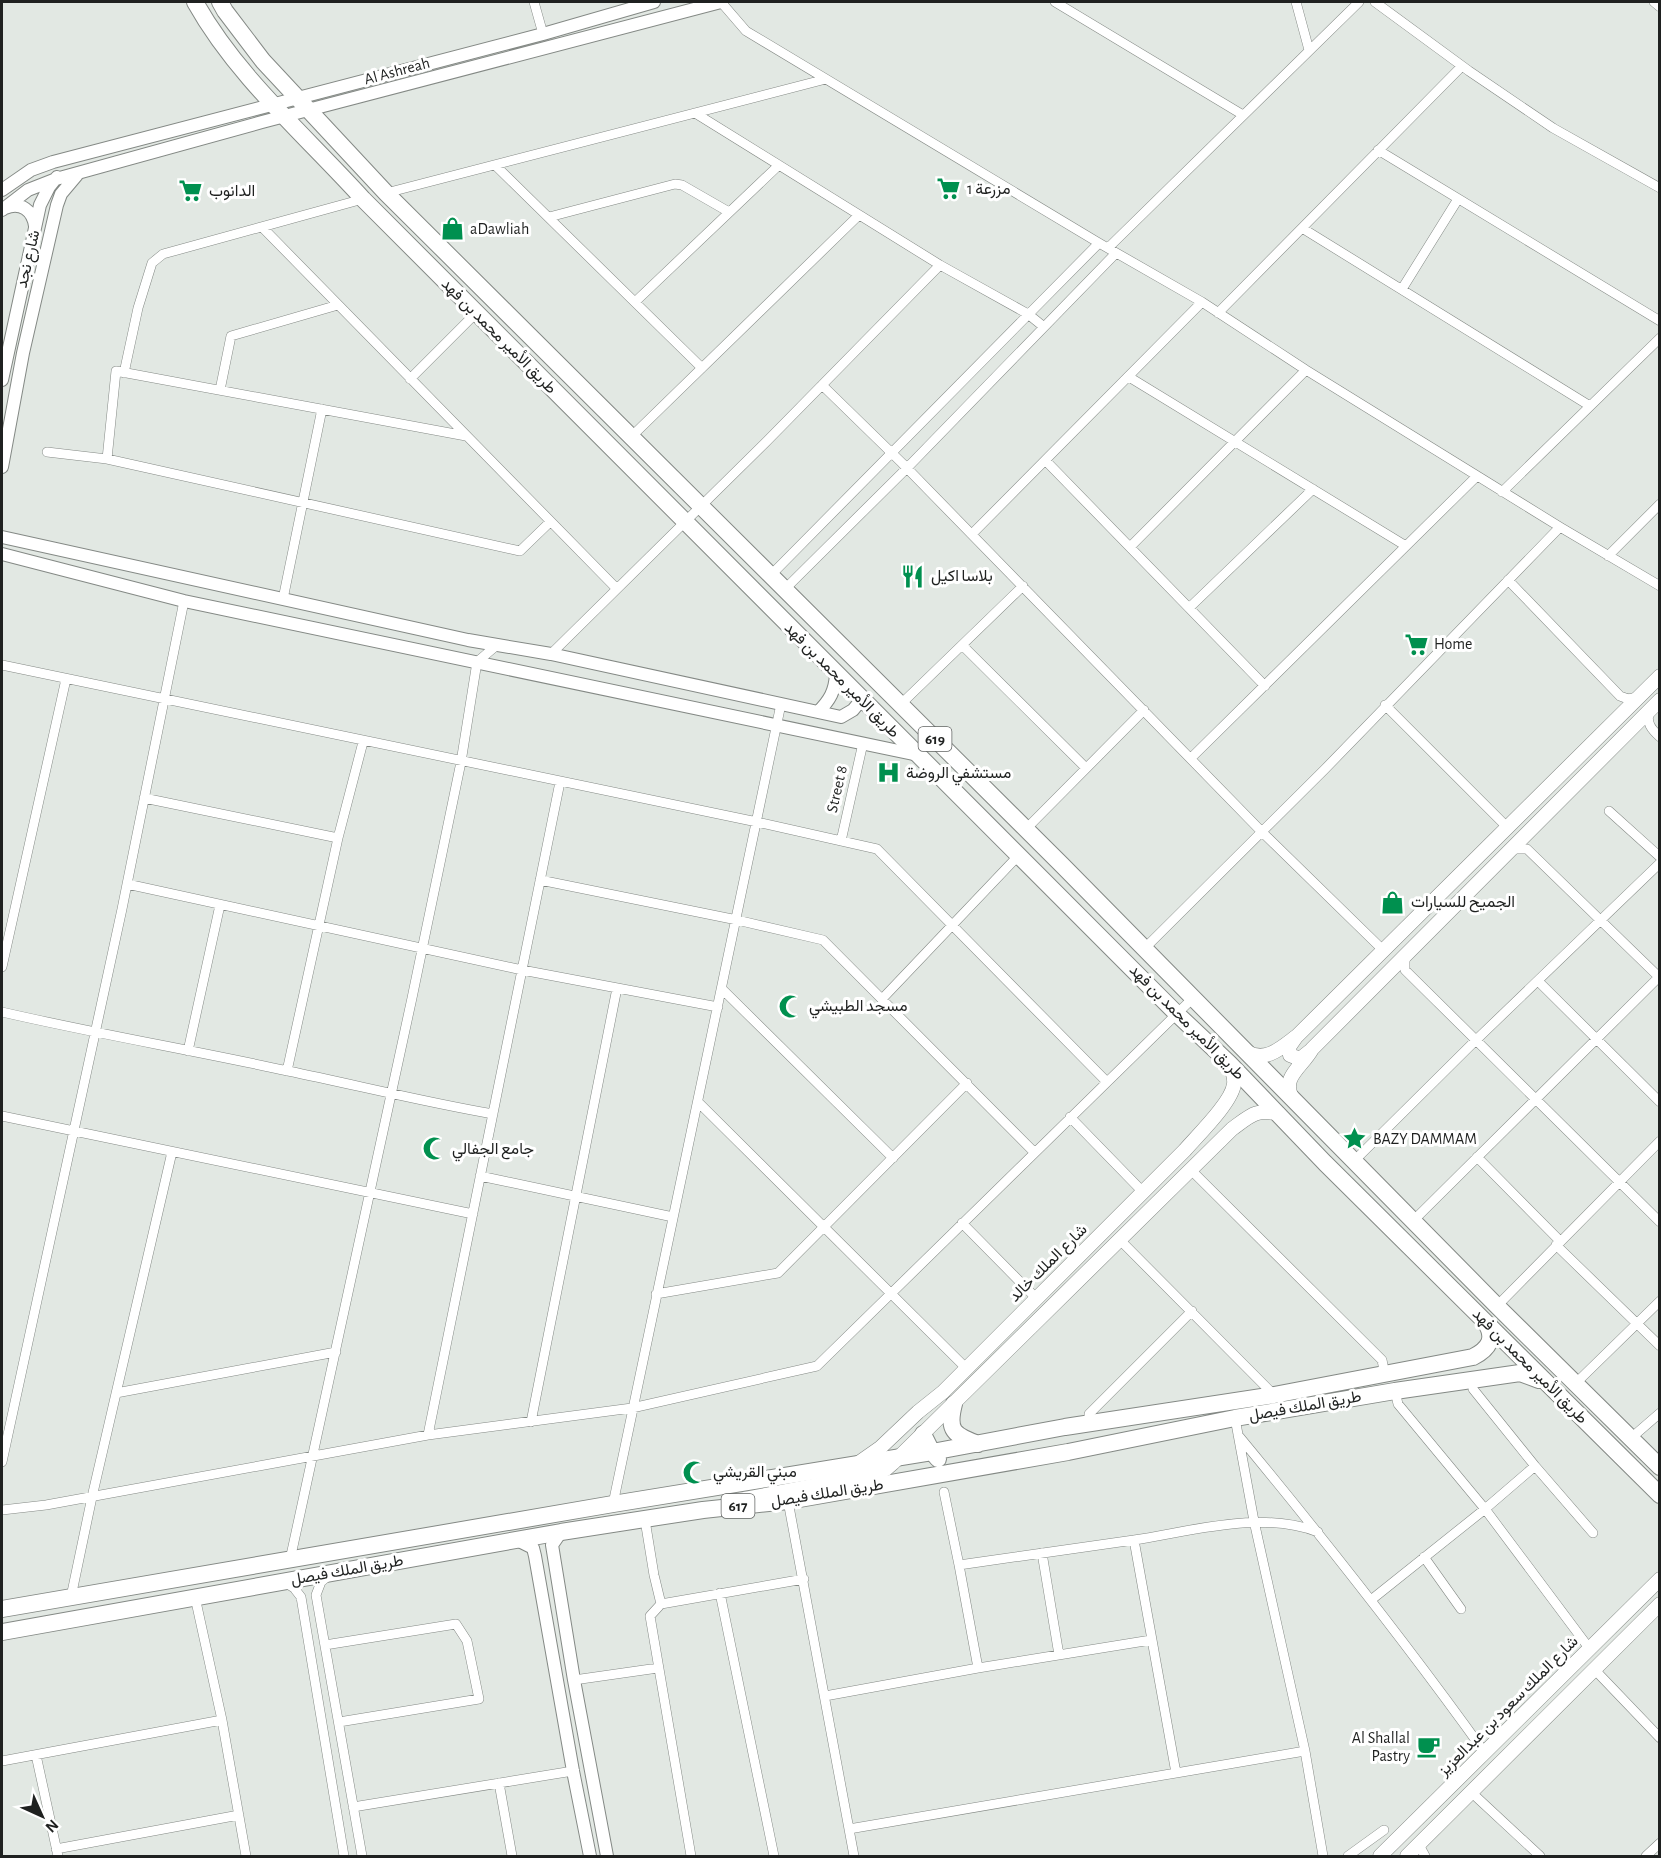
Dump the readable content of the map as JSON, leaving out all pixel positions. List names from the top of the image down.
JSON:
{
  "streets": {
    "highway": [
      "طريق الأمير محمد بن فهد",
      "619",
      "طريق الملك فيصل",
      "617"
    ],
    "main road": ["شارع الملك خالد", "شارع الملك سعود بن عبدالعزيز"],
    "street": ["Al Ashreah", "شارع نجد", "Street 8"]
  },
  "crossings": [
    ["Al Ashreah", "شارع نجد"],
    ["Al Ashreah", "طريق الأمير محمد بن فهد"],
    ["طريق الأمير محمد بن فهد", "شارع الملك خالد"],
    ["طريق الأمير محمد بن فهد", "طريق الملك فيصل"],
    ["شارع الملك خالد", "طريق الملك فيصل"]
  ],
  "places": {
    "supermarket": ["مزرعة 1", "الدانوب", "Home"],
    "shop": ["aDawliah", "الجميح للسيارات"],
    "restaurant": ["بلاسا اكيل"],
    "hospital": ["مستشفي الروضة"],
    "mosque": ["مسجد الطبيشي", "جامع الجفالي", "مبني القريشي"],
    "place": ["BAZY DAMMAM"],
    "cafe": ["Al Shallal Pastry"]
  },
  "north": "bottom right"
}
